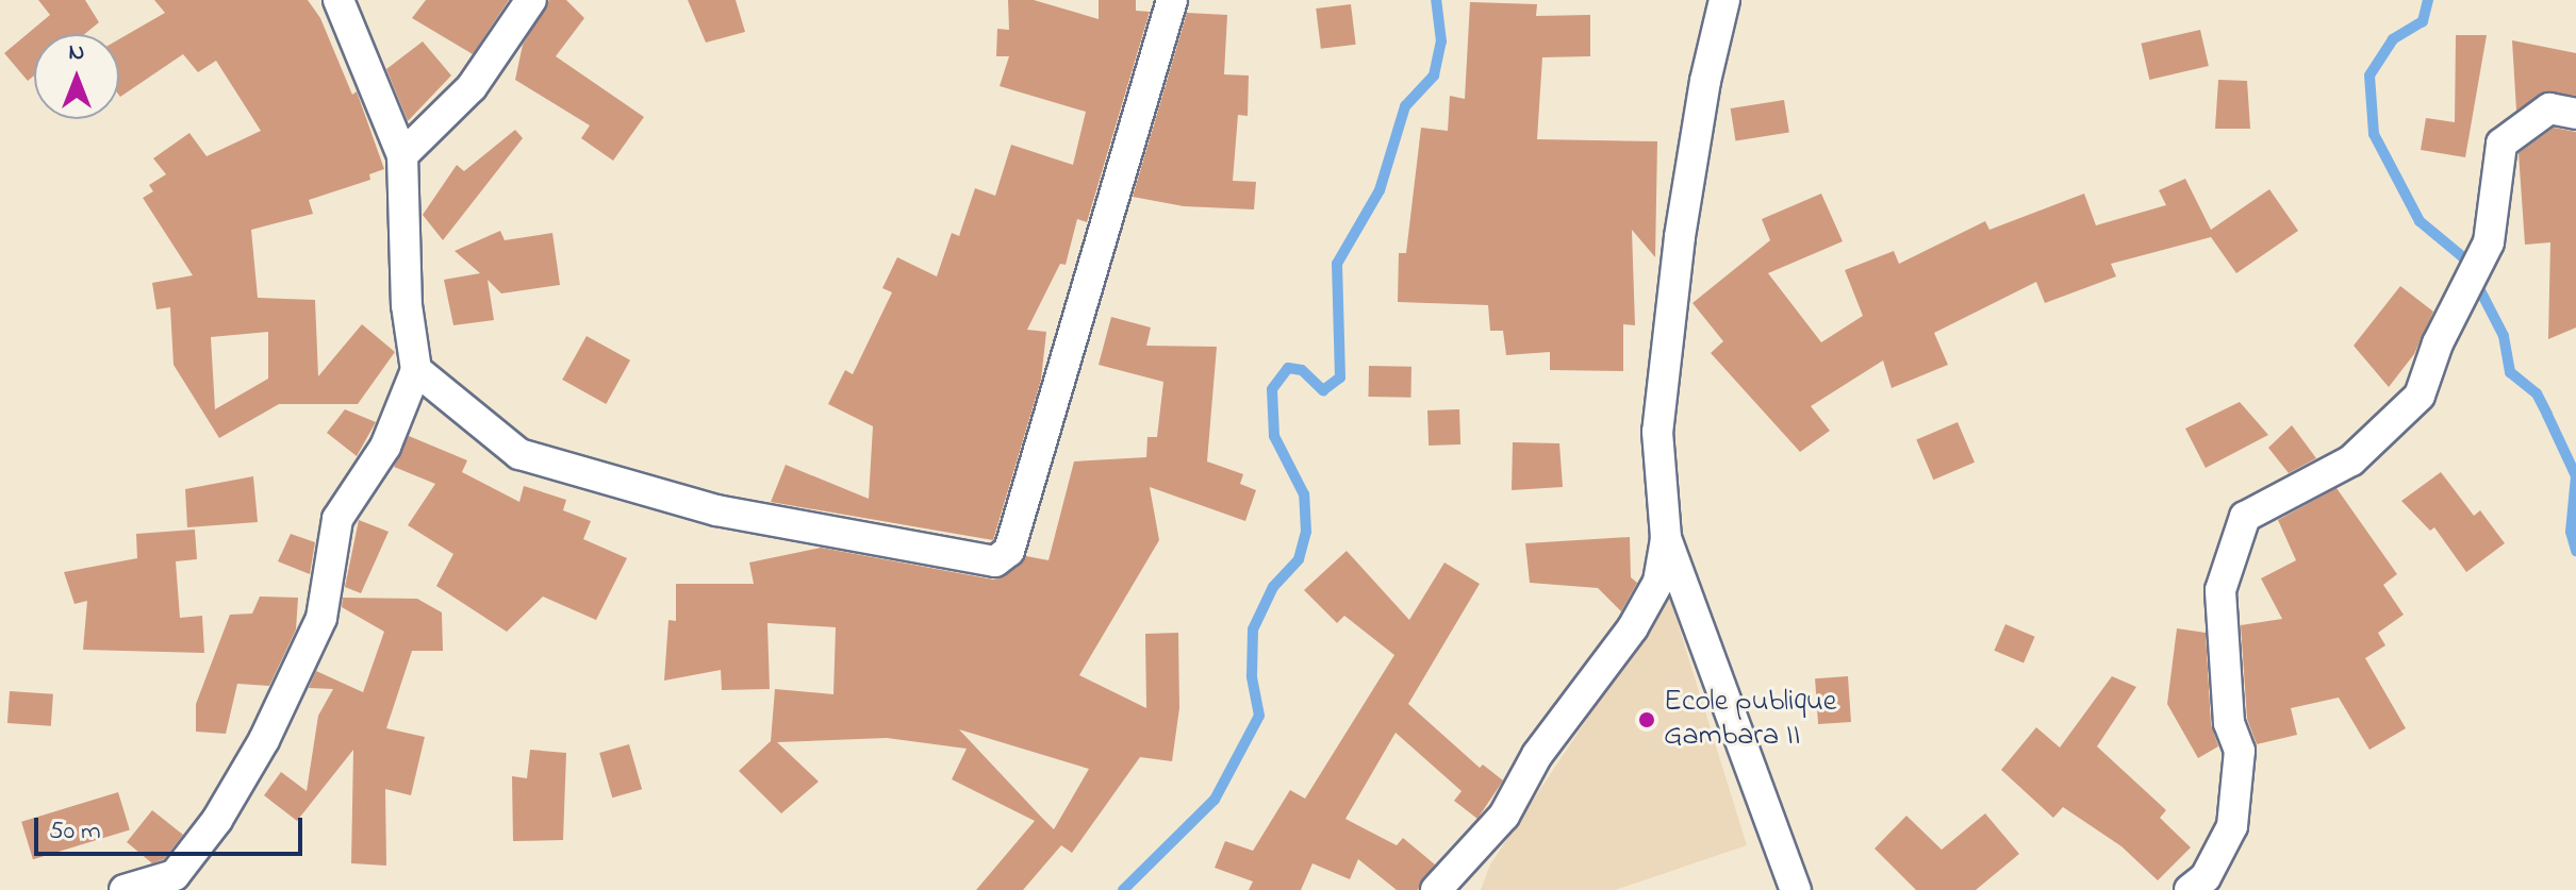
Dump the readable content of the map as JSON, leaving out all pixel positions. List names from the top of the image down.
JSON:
{
  "places": ["Ecole publique Gambara II"],
  "scale_bar": "50 m",
  "north": "top"
}
